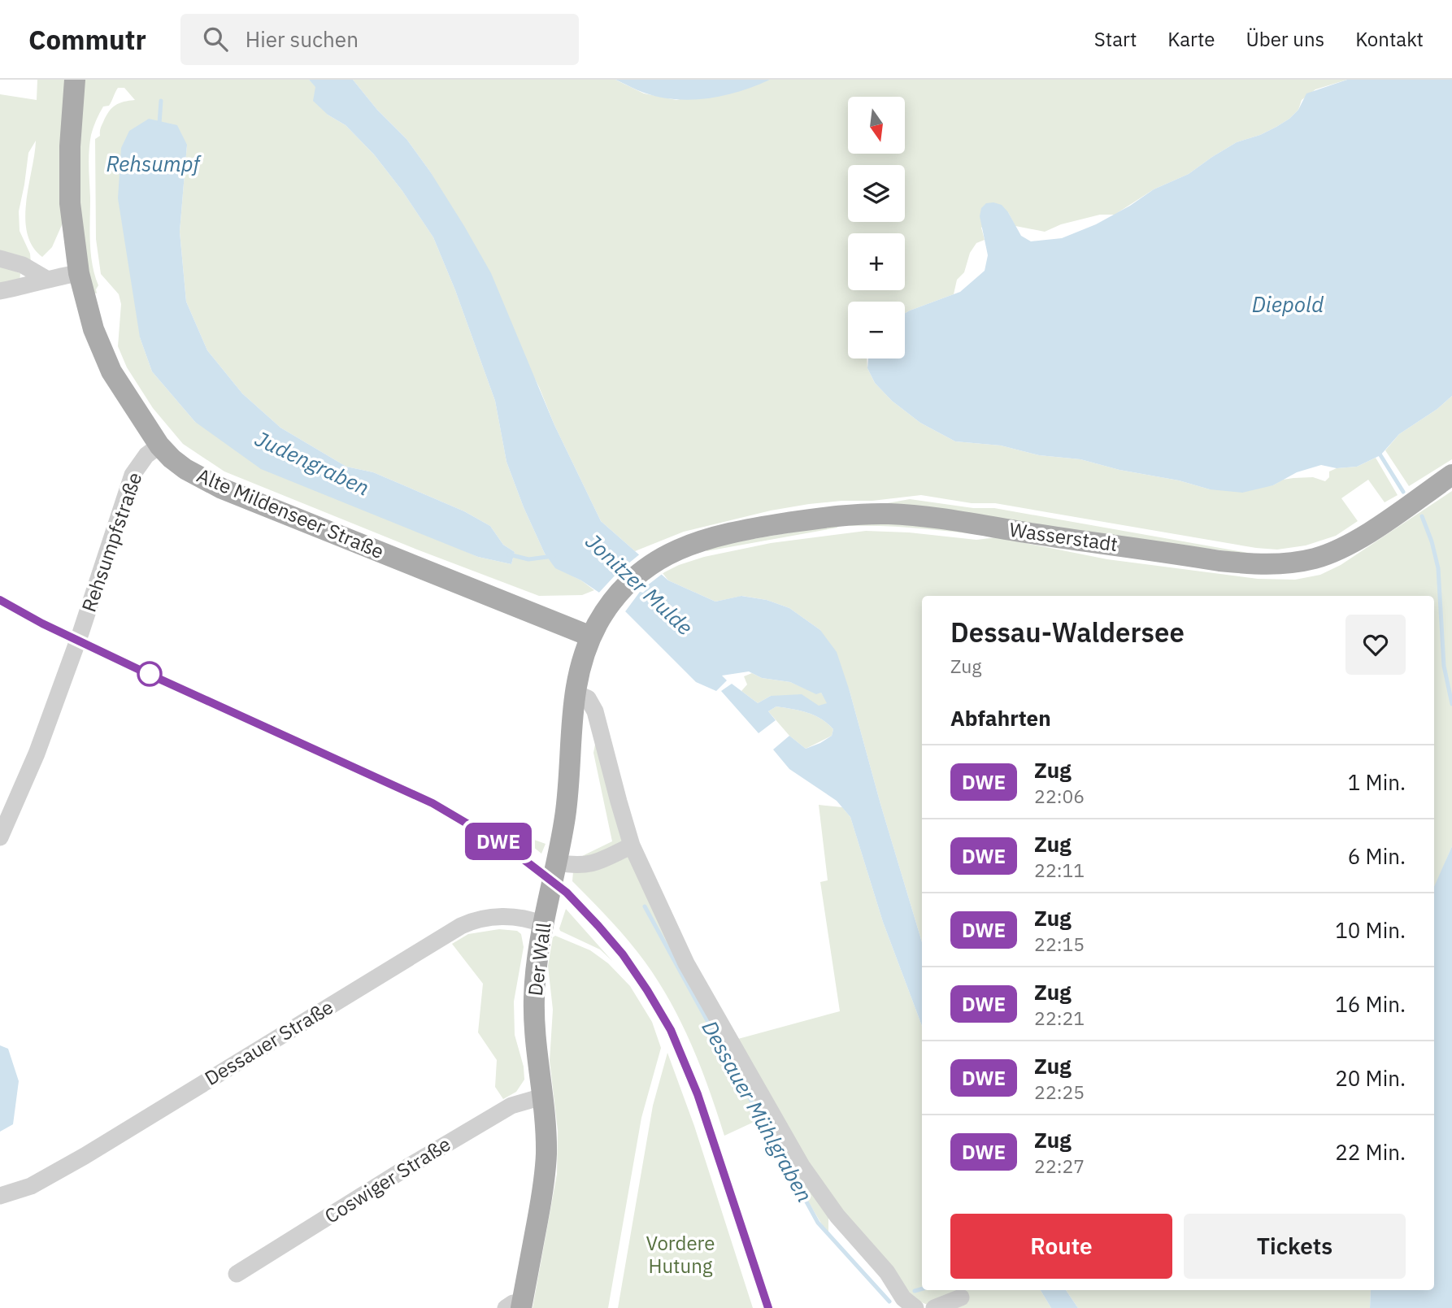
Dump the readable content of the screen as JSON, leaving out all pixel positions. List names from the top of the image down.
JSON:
{
  "streets": {
    "main road": ["Alte Mildenseer Straße", "Wasserstadt", "Der Wall"],
    "street": ["Rehsumpfstraße", "Dessauer Straße", "Coswiger Straße"]
  },
  "crossings": [
    ["Alte Mildenseer Straße", "Rehsumpfstraße"],
    ["Alte Mildenseer Straße", "Der Wall"],
    ["Wasserstadt", "Der Wall"],
    ["Der Wall", "Dessauer Straße"],
    ["Der Wall", "Coswiger Straße"]
  ],
  "water": [
    "Rehsumpf",
    "Diepold",
    "Judengraben",
    "Jonitzer Mulde",
    "Dessauer Mühlgraben"
  ],
  "parks": ["Vordere Hutung"],
  "north": "bottom",
  "page": {
    "header": "Commutr",
    "search": "Hier suchen",
    "nav": [
      "Start",
      "Karte",
      "Über uns",
      "Kontakt"
    ],
    "on_map": "DWE",
    "map_buttons": ["+", "−"],
    "heading": [
      ["Dessau-Waldersee", "Zug"],
      "Abfahrten"
    ],
    "list": [
      {
        "mark": "DWE",
        "name": "Zug",
        "note": "22:06",
        "value": "1 Min."
      },
      {
        "mark": "DWE",
        "name": "Zug",
        "note": "22:11",
        "value": "6 Min."
      },
      {
        "mark": "DWE",
        "name": "Zug",
        "note": "22:15",
        "value": "10 Min."
      },
      {
        "mark": "DWE",
        "name": "Zug",
        "note": "22:21",
        "value": "16 Min."
      },
      {
        "mark": "DWE",
        "name": "Zug",
        "note": "22:25",
        "value": "20 Min."
      },
      {
        "mark": "DWE",
        "name": "Zug",
        "note": "22:27",
        "value": "22 Min."
      }
    ],
    "buttons": ["Route", "Tickets"]
  }
}
